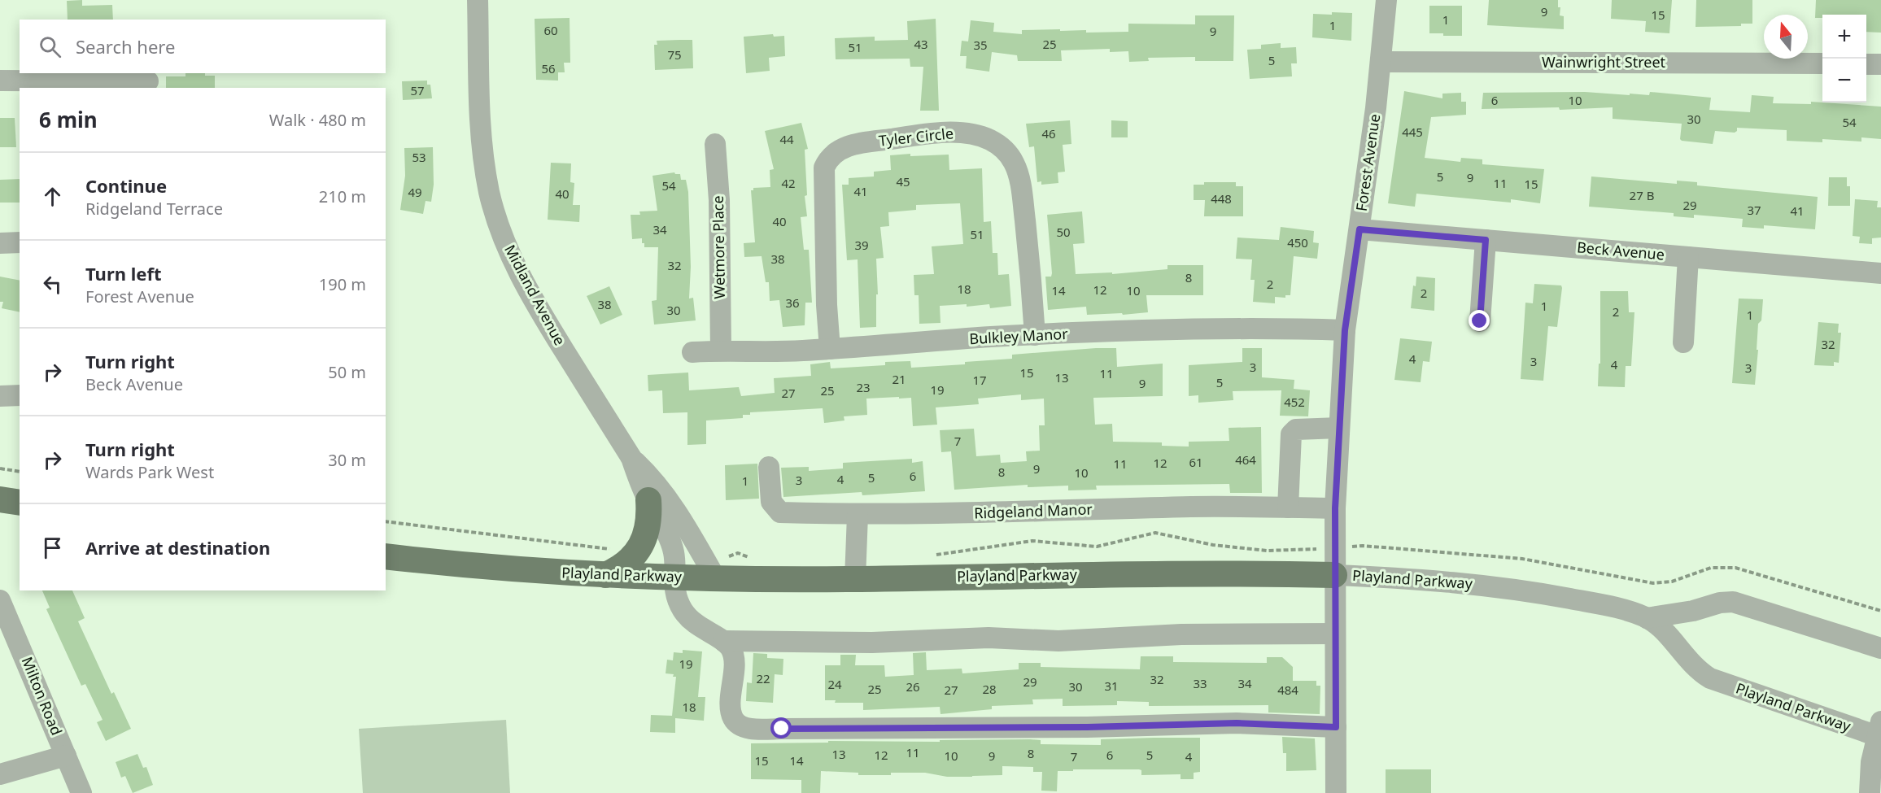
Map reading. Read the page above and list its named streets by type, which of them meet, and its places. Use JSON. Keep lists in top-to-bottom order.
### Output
{
  "streets": {
    "main road": ["Playland Parkway"],
    "street": [
      "Wainwright Street",
      "Tyler Circle",
      "Forest Avenue",
      "Wetmore Place",
      "Beck Avenue",
      "Midland Avenue",
      "Bulkley Manor",
      "Ridgeland Manor",
      "Milton Road"
    ]
  },
  "crossings": [
    ["Wainwright Street", "Forest Avenue"],
    ["Tyler Circle", "Bulkley Manor"],
    ["Forest Avenue", "Beck Avenue"],
    ["Forest Avenue", "Bulkley Manor"],
    ["Forest Avenue", "Ridgeland Manor"],
    ["Forest Avenue", "Playland Parkway"],
    ["Wetmore Place", "Bulkley Manor"],
    ["Midland Avenue", "Playland Parkway"]
  ],
  "house_numbers": [
    "9",
    "15",
    "1",
    "1",
    "60",
    "9",
    "43",
    "25",
    "35",
    "51",
    "75",
    "5",
    "56",
    "57",
    "6",
    "10",
    "30",
    "54",
    "445",
    "46",
    "44",
    "53",
    "5",
    "9",
    "45",
    "42",
    "11",
    "15",
    "54",
    "41",
    "49",
    "40",
    "27 B",
    "448",
    "29",
    "37",
    "41",
    "40",
    "34",
    "50",
    "51",
    "450",
    "39",
    "38",
    "32",
    "8",
    "2",
    "18",
    "12",
    "14",
    "10",
    "2",
    "36",
    "38",
    "1",
    "30",
    "2",
    "1",
    "32",
    "4",
    "3",
    "4",
    "3",
    "3",
    "15",
    "11",
    "13",
    "21",
    "17",
    "5",
    "9",
    "23",
    "19",
    "25",
    "27",
    "452",
    "7",
    "464",
    "61",
    "12",
    "11",
    "9",
    "8",
    "10",
    "6",
    "5",
    "4",
    "3",
    "1",
    "19",
    "22",
    "32",
    "29",
    "33",
    "34",
    "24",
    "31",
    "26",
    "30",
    "25",
    "28",
    "27",
    "484",
    "18",
    "11",
    "8",
    "13",
    "12",
    "6",
    "5",
    "10",
    "9",
    "7",
    "4",
    "15",
    "14"
  ],
  "north": "top",
  "page": {
    "map_buttons": ["+", "−"],
    "search": "Search here",
    "heading": ["6 min", "Walk · 480 m"],
    "list": [
      ["Continue", "Ridgeland Terrace", "210 m"],
      ["Turn left", "Forest Avenue", "190 m"],
      ["Turn right", "Beck Avenue", "50 m"],
      ["Turn right", "Wards Park West", "30 m"],
      "Arrive at destination"
    ]
  }
}
